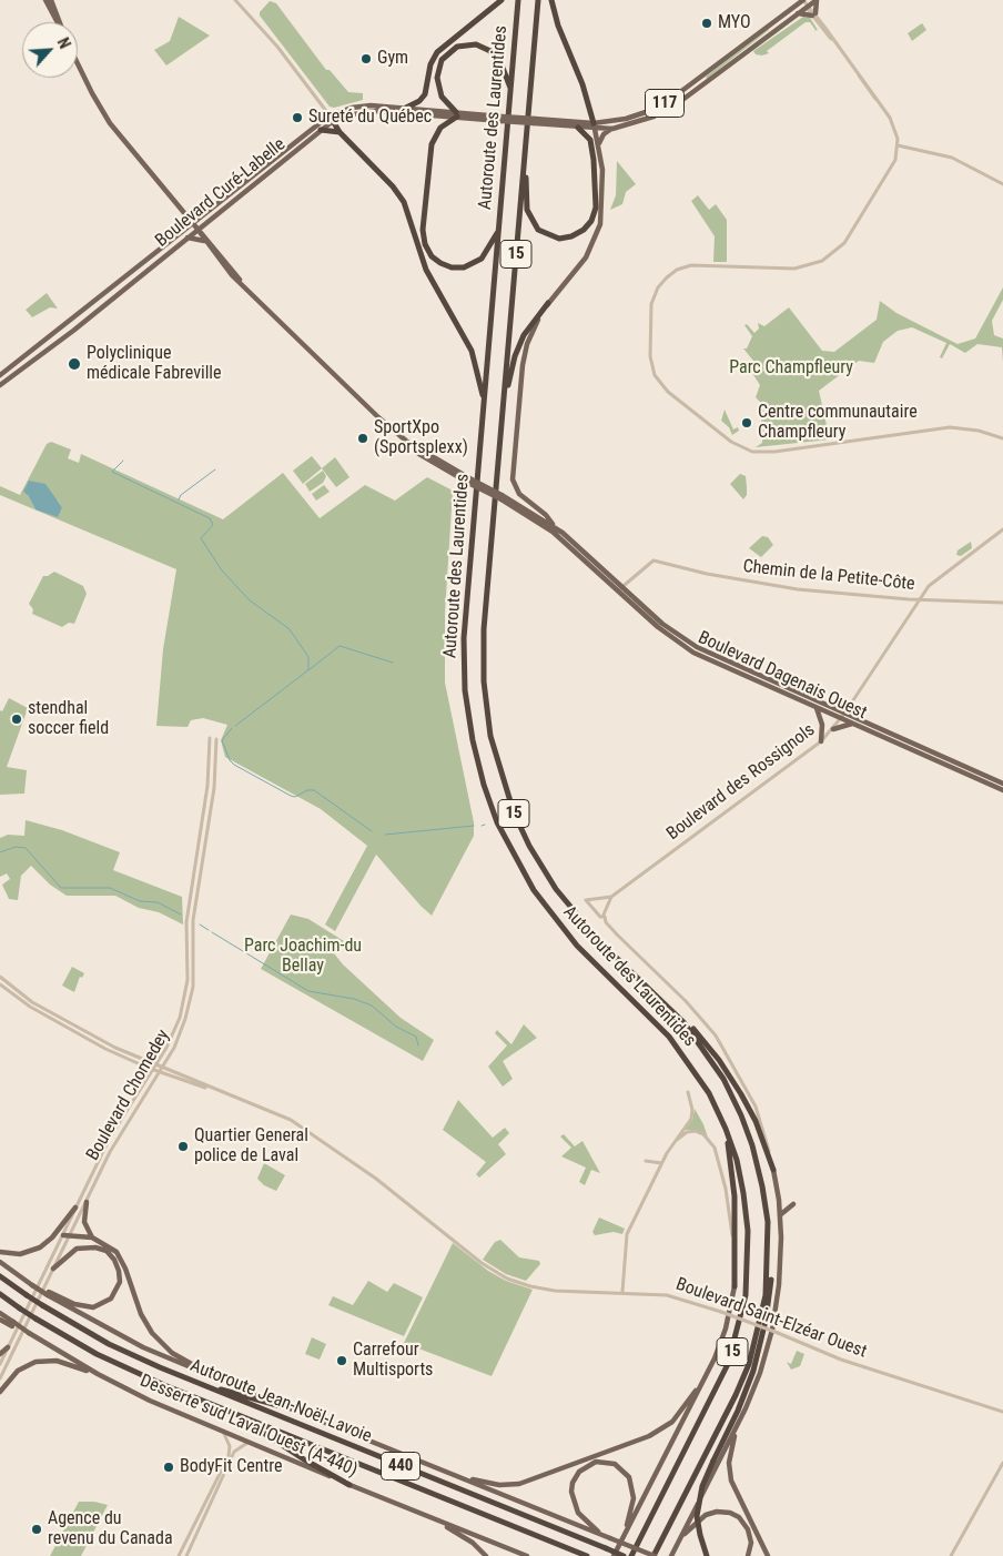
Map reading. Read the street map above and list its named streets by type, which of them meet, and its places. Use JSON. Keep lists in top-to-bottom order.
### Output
{
  "streets": {
    "highway": [
      "Autoroute des Laurentides",
      "15",
      "Autoroute Jean-Noël-Lavoie",
      "440"
    ],
    "main road": [
      "117",
      "Boulevard Curé-Labelle",
      "Boulevard Dagenais Ouest",
      "Desserte sud Laval Ouest (A-440)"
    ],
    "street": [
      "Chemin de la Petite-Côte",
      "Boulevard des Rossignols",
      "Boulevard Chomedey",
      "Boulevard Saint-Elzéar Ouest"
    ]
  },
  "crossings": [
    ["Boulevard Curé-Labelle", "Boulevard Dagenais Ouest"],
    ["Chemin de la Petite-Côte", "Boulevard Dagenais Ouest"],
    ["Chemin de la Petite-Côte", "Boulevard des Rossignols"],
    ["Boulevard Dagenais Ouest", "Boulevard des Rossignols"],
    ["Boulevard Chomedey", "Boulevard Saint-Elzéar Ouest"]
  ],
  "parks": ["Parc Champfleury", "Parc Joachim-du Bellay"],
  "places": [
    "MYO",
    "Gym",
    "Sureté du Québec",
    "Polyclinique médicale Fabreville",
    "Centre communautaire Champfleury",
    "SportXpo (Sportsplexx)",
    "stendhal soccer field",
    "Quartier General police de Laval",
    "Carrefour Multisports",
    "BodyFit Centre",
    "Agence du revenu du Canada"
  ],
  "north": "top right"
}
